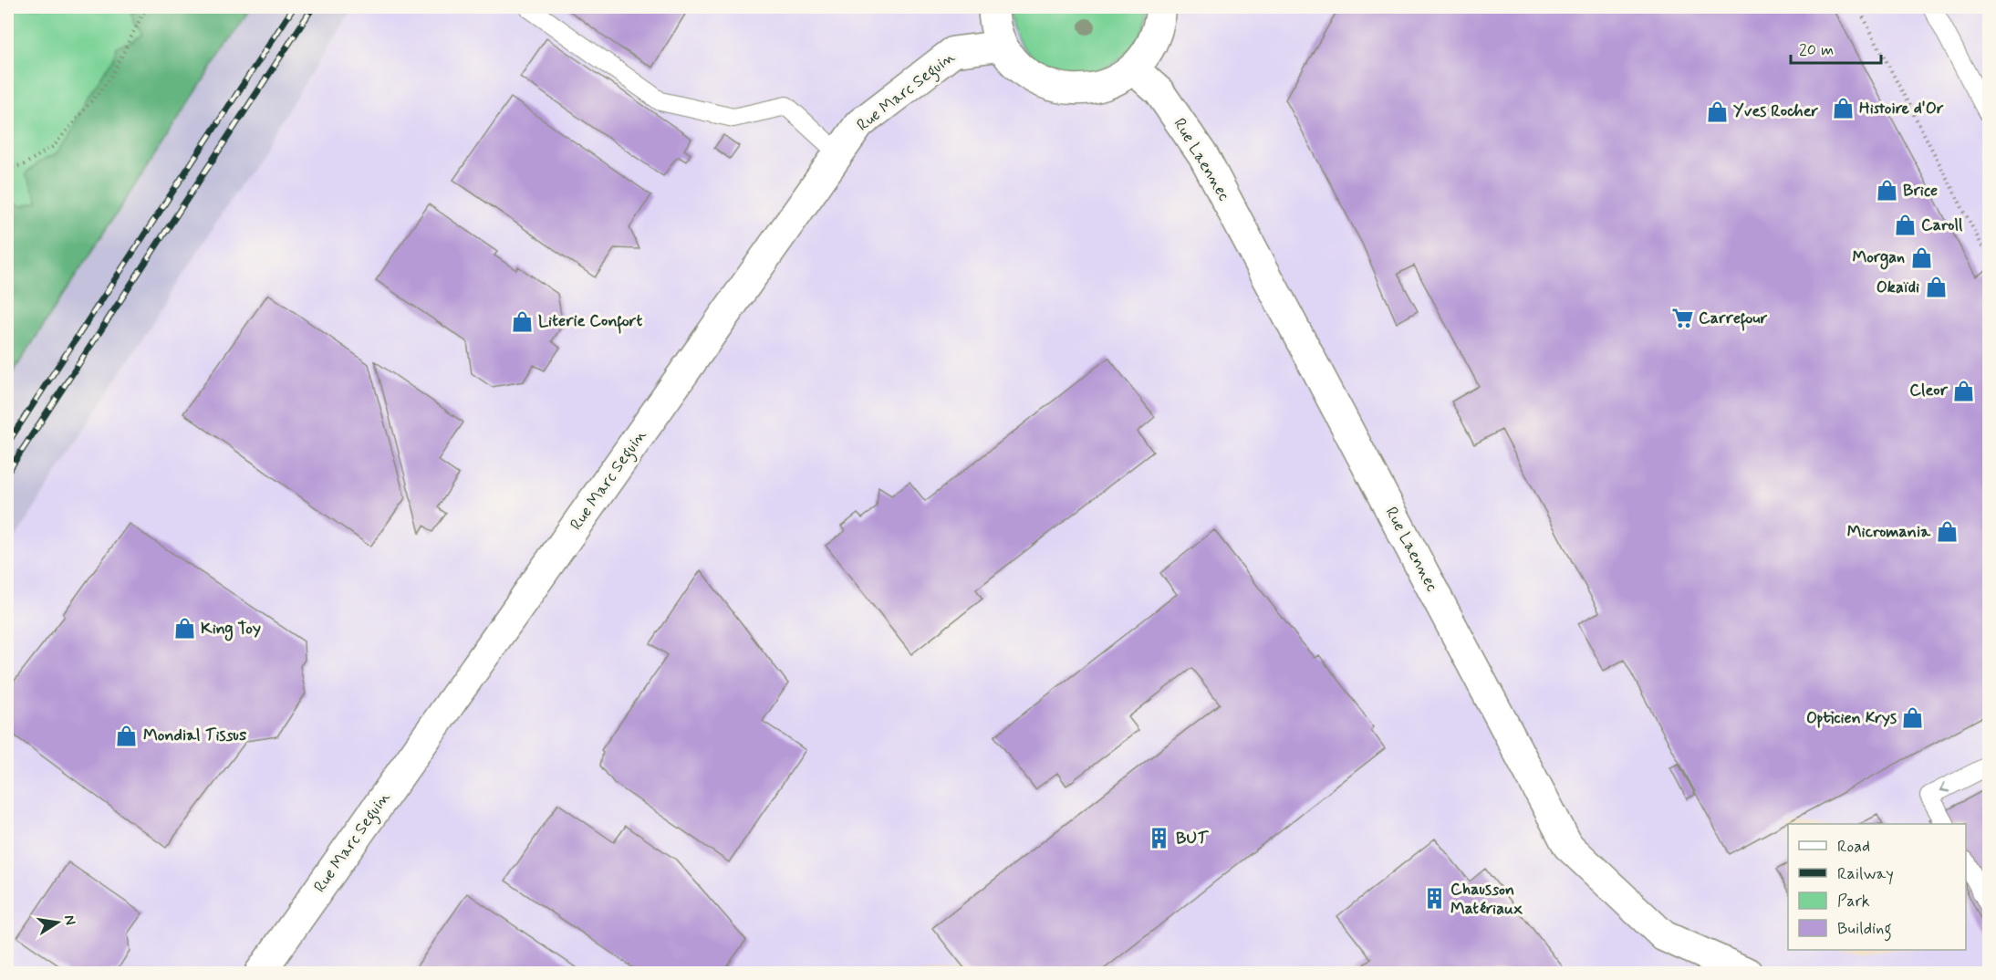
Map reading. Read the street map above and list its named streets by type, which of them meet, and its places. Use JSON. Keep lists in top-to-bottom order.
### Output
{
  "streets": {
    "street": ["Rue Marc Seguin", "Rue Laennec"]
  },
  "places": {
    "shop": [
      "Histoire d'Or",
      "Yves Rocher",
      "Brice",
      "Caroll",
      "Morgan",
      "Okaïdi",
      "Literie Confort",
      "Cleor",
      "Micromania",
      "King Toy",
      "Opticien Krys",
      "Mondial Tissus"
    ],
    "supermarket": ["Carrefour"],
    "building": ["BUT", "Chausson Matériaux"]
  },
  "legend": [
    "Road",
    "Railway",
    "Park",
    "Building"
  ],
  "scale_bar": "20 m",
  "north": "right"
}
